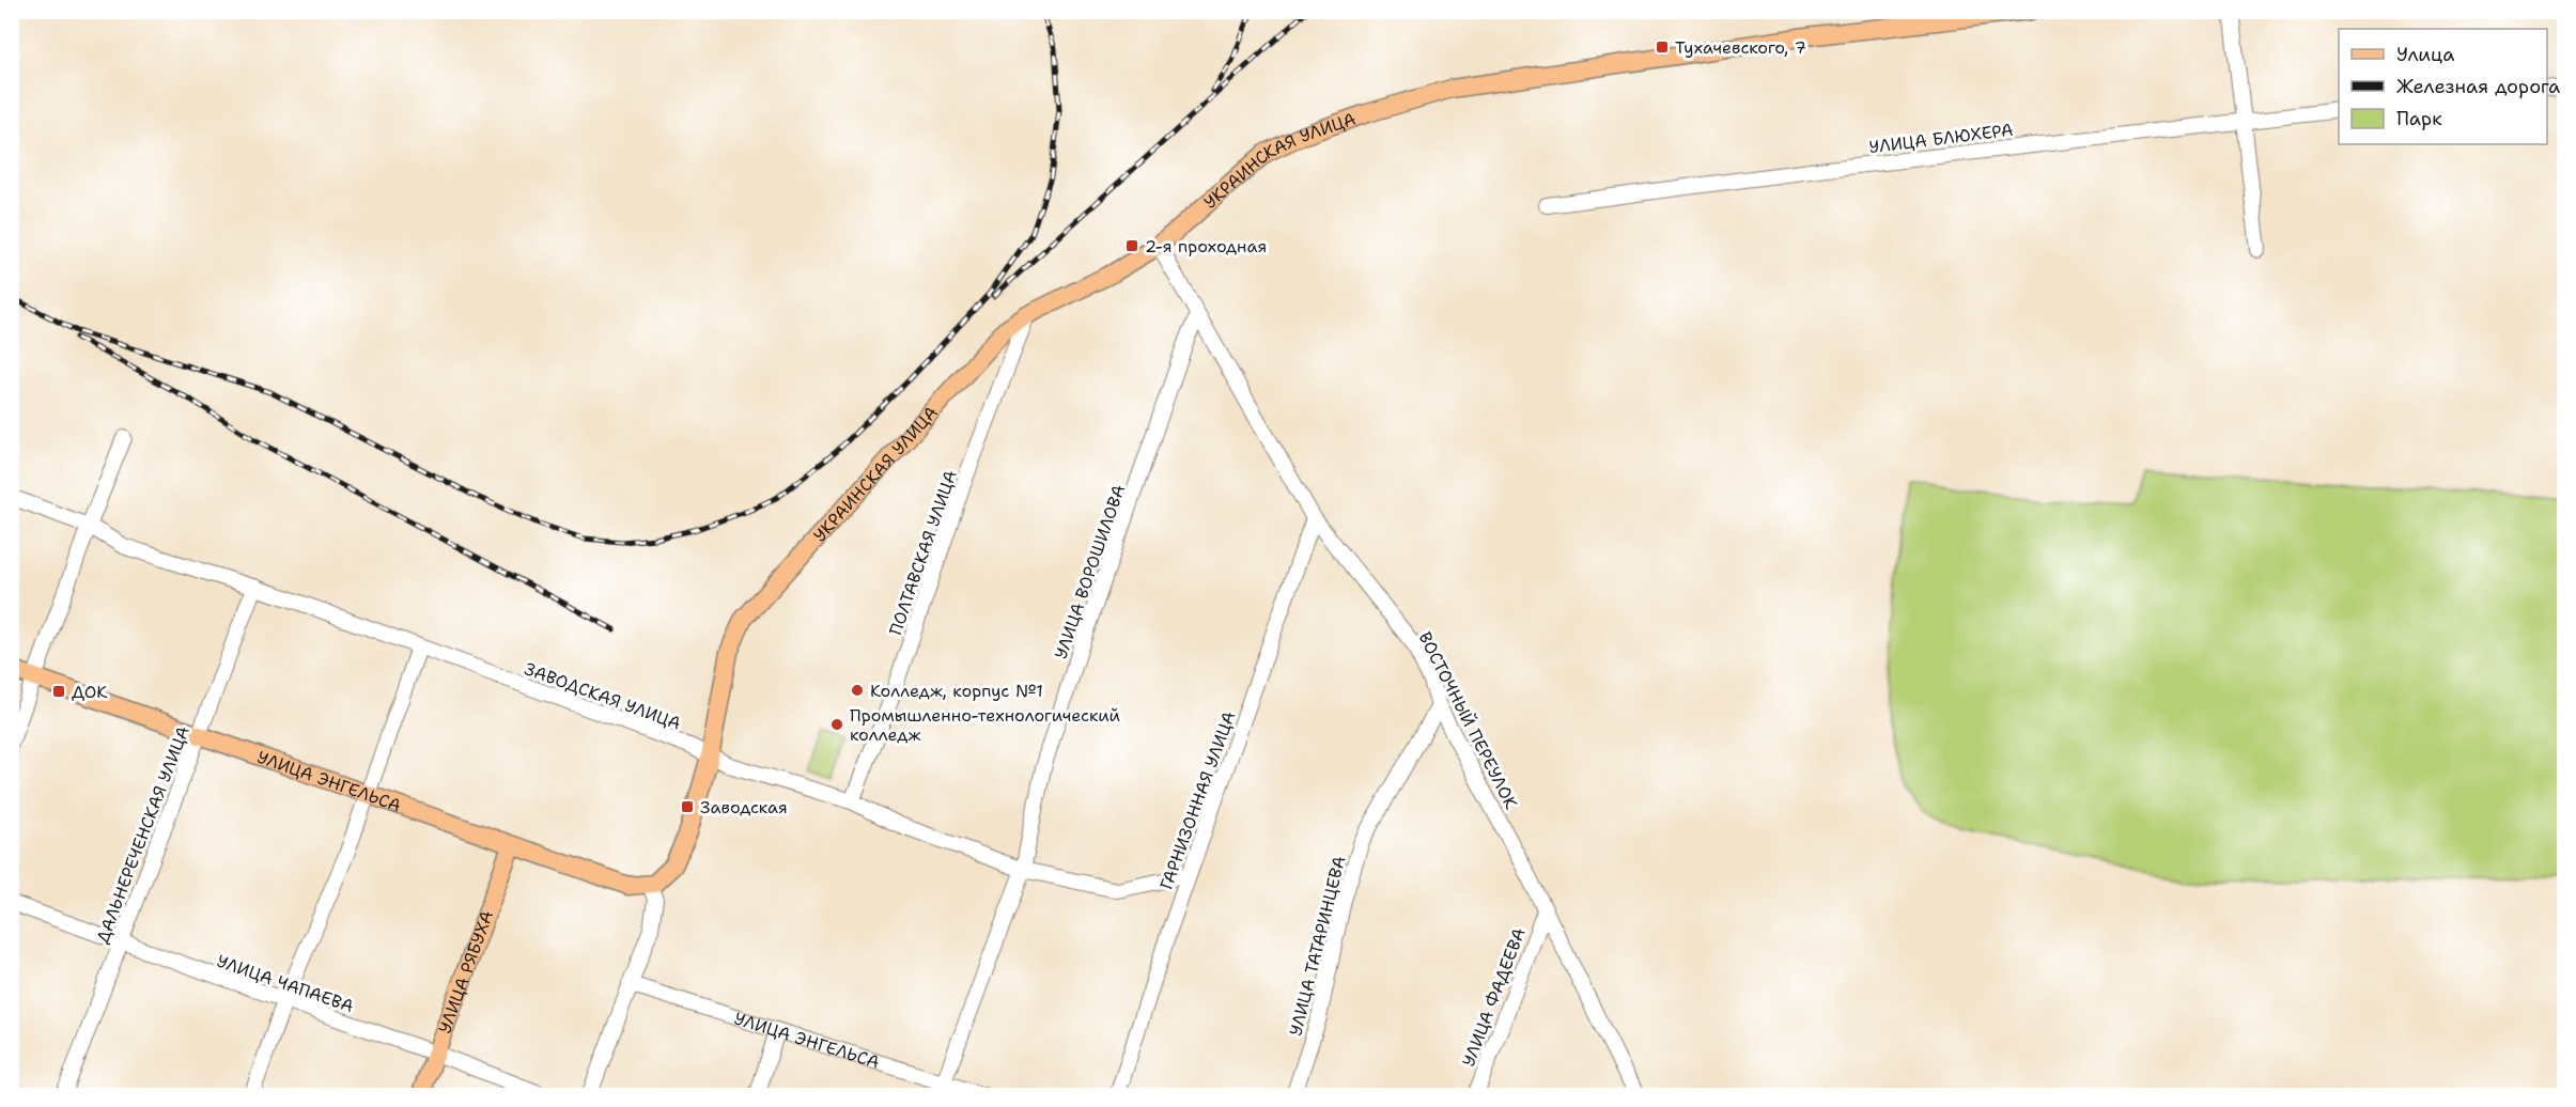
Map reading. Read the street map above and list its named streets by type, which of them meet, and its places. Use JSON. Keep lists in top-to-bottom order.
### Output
{
  "streets": {
    "main road": ["УКРАИНСКАЯ УЛИЦА", "УЛИЦА ЭНГЕЛЬСА", "УЛИЦА РЯБУХА"],
    "street": [
      "УЛИЦА БЛЮХЕРА",
      "ПОЛТАВСКАЯ УЛИЦА",
      "УЛИЦА ВОРОШИЛОВА",
      "ЗАВОДСКАЯ УЛИЦА",
      "ВОСТОЧНЫЙ ПЕРЕУЛОК",
      "ГАРНИЗОННАЯ УЛИЦА",
      "ДАЛЬНЕРЕЧЕНСКАЯ УЛИЦА",
      "УЛИЦА ТАТАРИНЦЕВА",
      "УЛИЦА ЧАПАЕВА",
      "УЛИЦА ФАДЕЕВА"
    ]
  },
  "crossings": [
    ["УКРАИНСКАЯ УЛИЦА", "ПОЛТАВСКАЯ УЛИЦА"],
    ["УКРАИНСКАЯ УЛИЦА", "ЗАВОДСКАЯ УЛИЦА"],
    ["УКРАИНСКАЯ УЛИЦА", "ВОСТОЧНЫЙ ПЕРЕУЛОК"],
    ["УКРАИНСКАЯ УЛИЦА", "УЛИЦА ЭНГЕЛЬСА"],
    ["ПОЛТАВСКАЯ УЛИЦА", "ЗАВОДСКАЯ УЛИЦА"],
    ["УЛИЦА ВОРОШИЛОВА", "ЗАВОДСКАЯ УЛИЦА"],
    ["УЛИЦА ВОРОШИЛОВА", "ВОСТОЧНЫЙ ПЕРЕУЛОК"],
    ["УЛИЦА ВОРОШИЛОВА", "УЛИЦА ЭНГЕЛЬСА"],
    ["ЗАВОДСКАЯ УЛИЦА", "ГАРНИЗОННАЯ УЛИЦА"],
    ["ЗАВОДСКАЯ УЛИЦА", "ДАЛЬНЕРЕЧЕНСКАЯ УЛИЦА"],
    ["ВОСТОЧНЫЙ ПЕРЕУЛОК", "ГАРНИЗОННАЯ УЛИЦА"],
    ["ВОСТОЧНЫЙ ПЕРЕУЛОК", "УЛИЦА ТАТАРИНЦЕВА"],
    ["ВОСТОЧНЫЙ ПЕРЕУЛОК", "УЛИЦА ФАДЕЕВА"],
    ["УЛИЦА ЭНГЕЛЬСА", "ДАЛЬНЕРЕЧЕНСКАЯ УЛИЦА"],
    ["УЛИЦА ЭНГЕЛЬСА", "УЛИЦА РЯБУХА"],
    ["ДАЛЬНЕРЕЧЕНСКАЯ УЛИЦА", "УЛИЦА ЧАПАЕВА"],
    ["УЛИЦА РЯБУХА", "УЛИЦА ЧАПАЕВА"]
  ],
  "places": {
    "transit": [
      "Тухачевского, 7",
      "2-я проходная",
      "ДОК",
      "Заводская"
    ],
    "other": ["Колледж, корпус №1", "Промышленно-технологический колледж"]
  },
  "legend": ["Улица", "Железная дорога", "Парк"]
}
